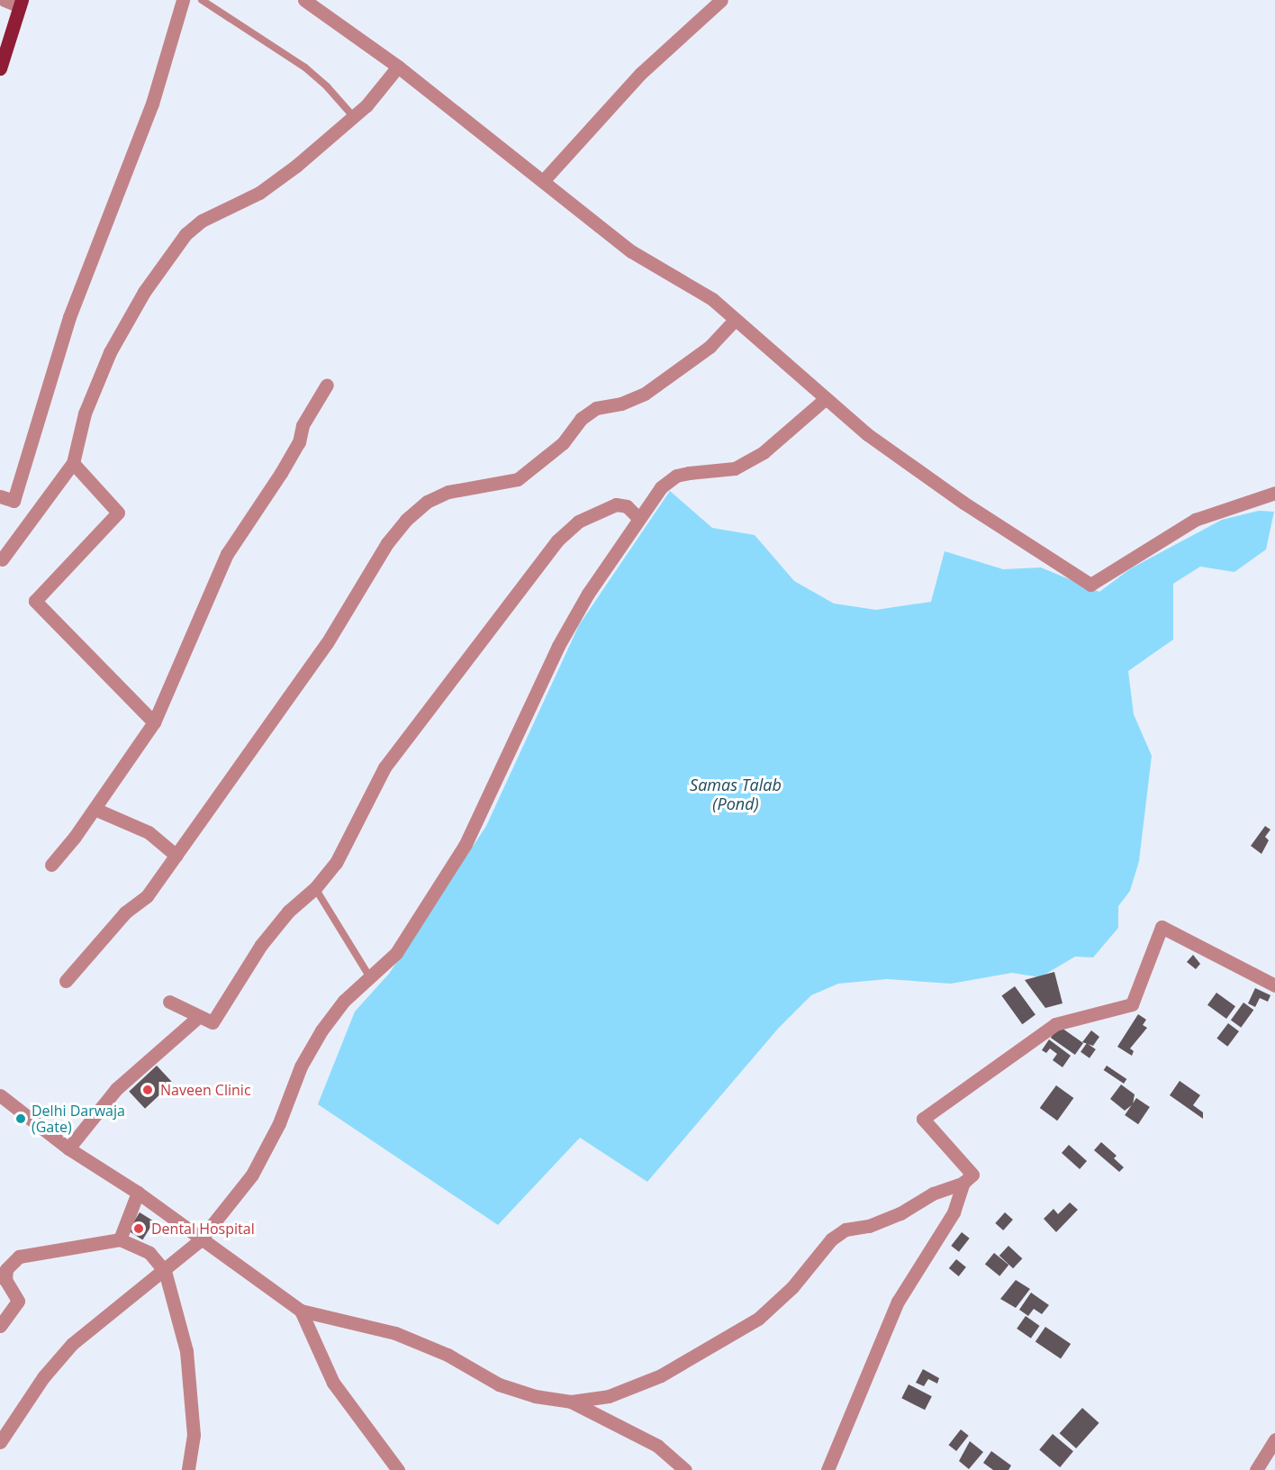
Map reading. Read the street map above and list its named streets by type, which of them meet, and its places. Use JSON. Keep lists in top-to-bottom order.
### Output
{
  "water": ["Samas Talab (Pond)"],
  "places": ["Naveen Clinic", "Delhi Darwaja (Gate)", "Dental Hospital"]
}
